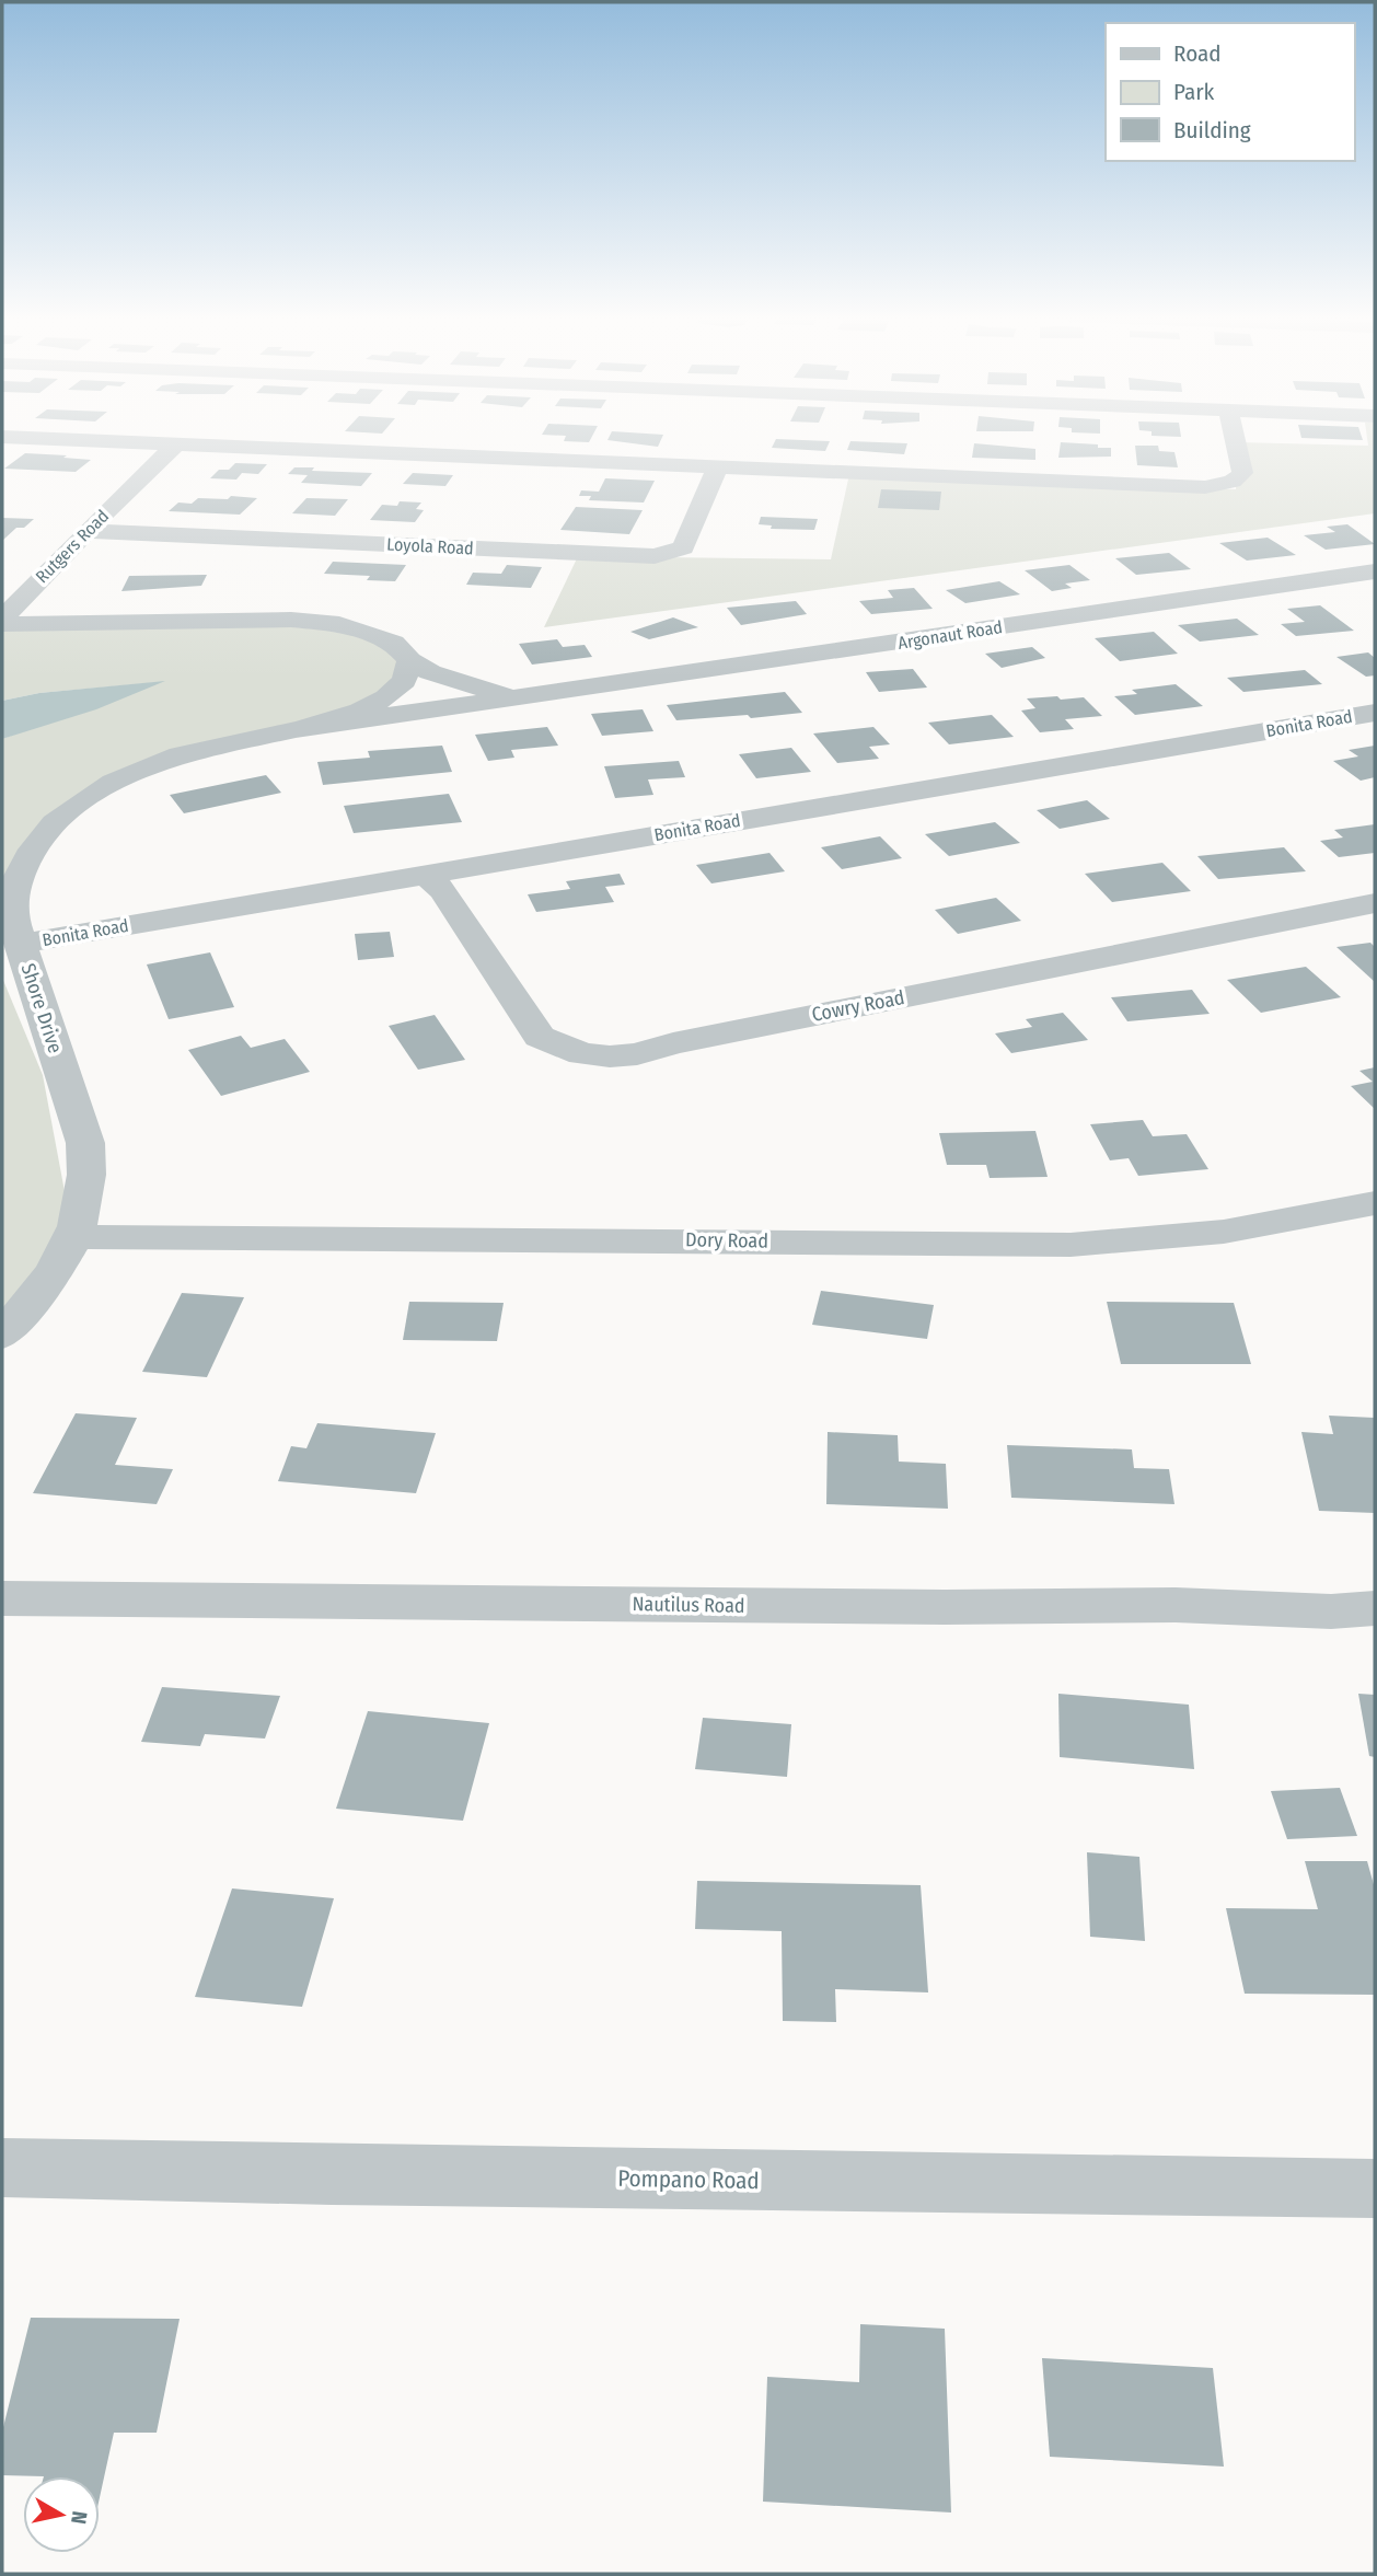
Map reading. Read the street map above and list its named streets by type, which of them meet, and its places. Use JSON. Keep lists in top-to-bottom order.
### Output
{
  "streets": {
    "street": [
      "Rutgers Road",
      "Loyola Road",
      "Argonaut Road",
      "Bonita Road",
      "Cowry Road",
      "Shore Drive",
      "Dory Road",
      "Nautilus Road",
      "Pompano Road"
    ]
  },
  "crossings": [
    ["Rutgers Road", "Loyola Road"],
    ["Argonaut Road", "Shore Drive"],
    ["Bonita Road", "Cowry Road"],
    ["Bonita Road", "Shore Drive"],
    ["Shore Drive", "Dory Road"]
  ],
  "legend": ["Road", "Park", "Building"],
  "north": "right"
}
